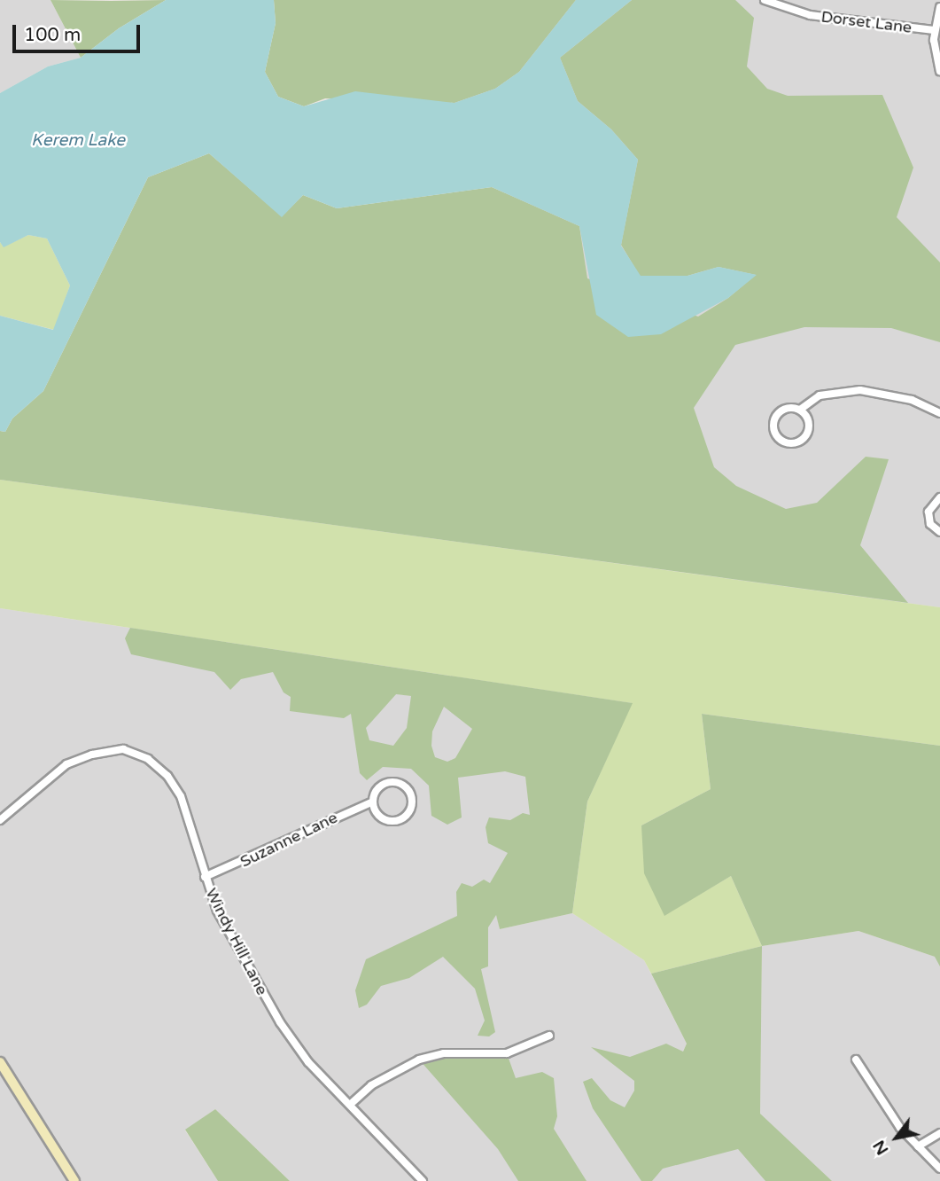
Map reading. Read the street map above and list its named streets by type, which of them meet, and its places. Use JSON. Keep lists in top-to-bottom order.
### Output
{
  "streets": {
    "street": ["Dorset Lane", "Suzanne Lane", "Windy Hill Lane"]
  },
  "crossings": [
    ["Suzanne Lane", "Windy Hill Lane"]
  ],
  "water": ["Kerem Lake"],
  "scale_bar": "100 m",
  "north": "bottom left"
}
